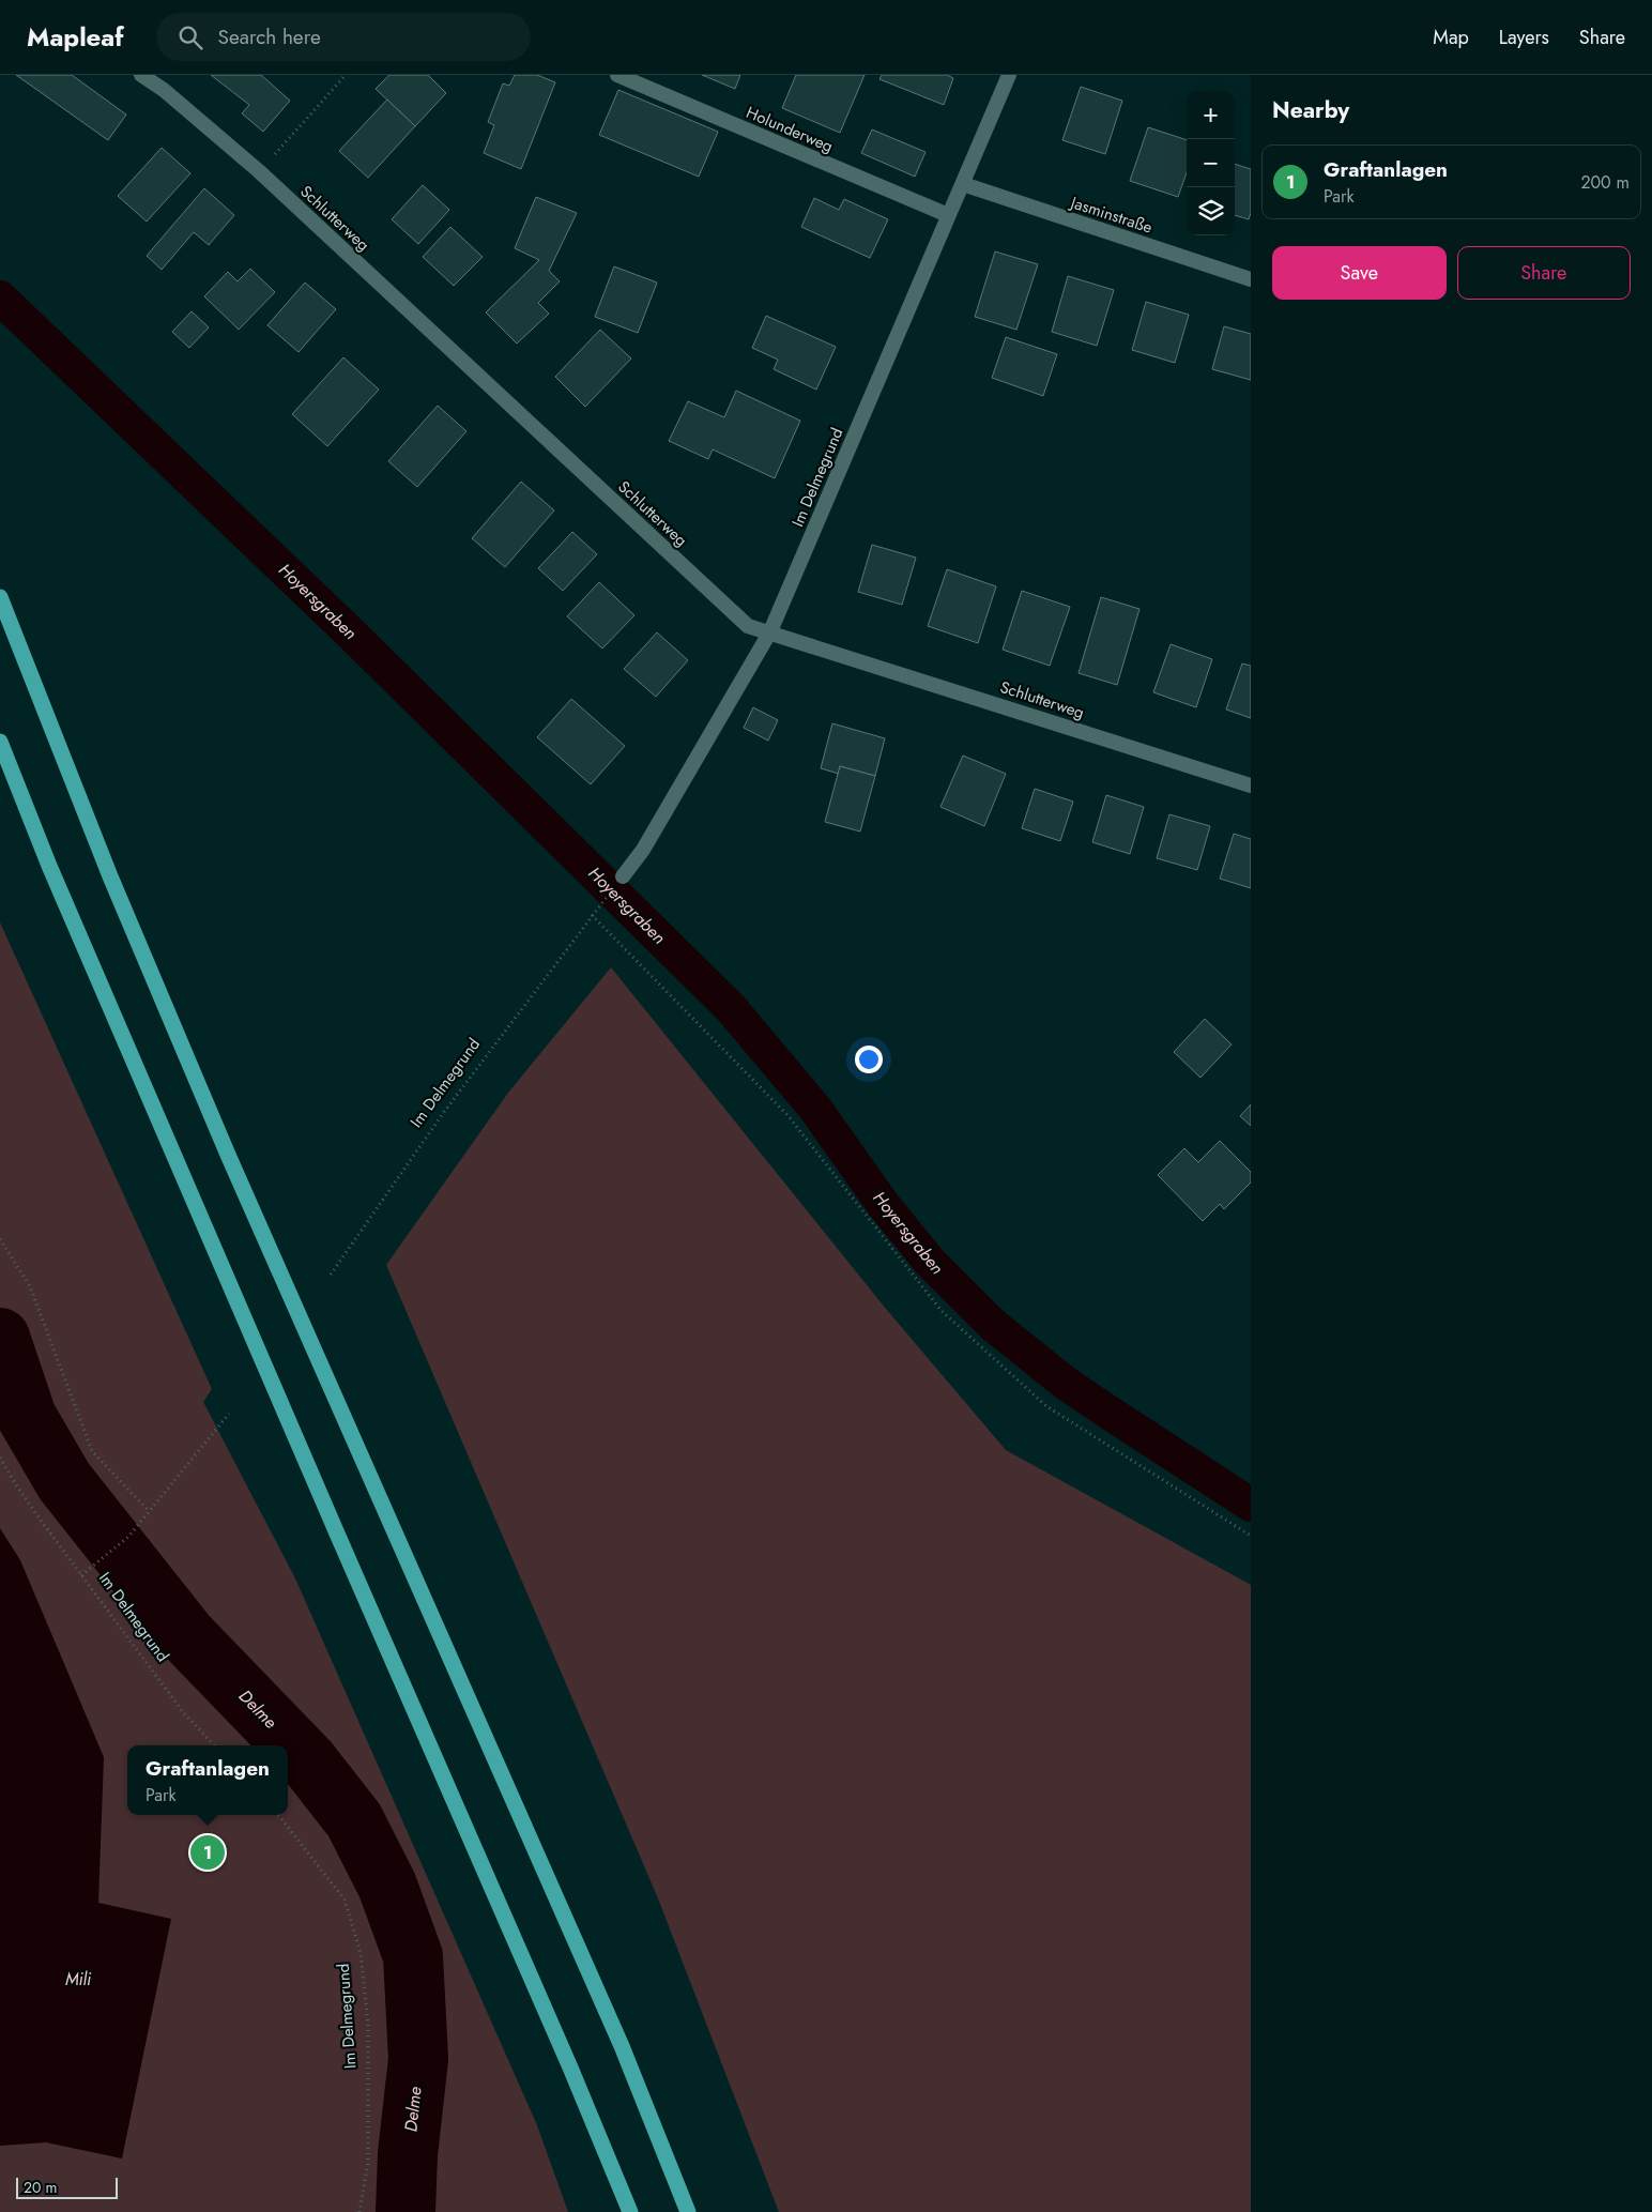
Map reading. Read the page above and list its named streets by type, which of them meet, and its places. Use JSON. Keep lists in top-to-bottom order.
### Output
{
  "streets": {
    "street": [
      "Holunderweg",
      "Jasminstraße",
      "Schlutterweg",
      "Im Delmegrund"
    ]
  },
  "crossings": [
    ["Holunderweg", "Im Delmegrund"],
    ["Jasminstraße", "Im Delmegrund"],
    ["Schlutterweg", "Im Delmegrund"]
  ],
  "water": ["Hoyersgraben", "Delme", "Mili"],
  "scale_bar": "20 m",
  "page": {
    "header": "Mapleaf",
    "search": "Search here",
    "nav": ["Map", "Layers", "Share"],
    "heading": "Nearby",
    "map_buttons": ["+", "−"],
    "list": [
      {
        "mark": "1",
        "name": "Graftanlagen",
        "note": "Park",
        "value": "200 m"
      }
    ],
    "buttons": ["Save", "Share"],
    "popup": ["Graftanlagen", "Park"],
    "pins": "1",
    "scale": "20 m"
  }
}
